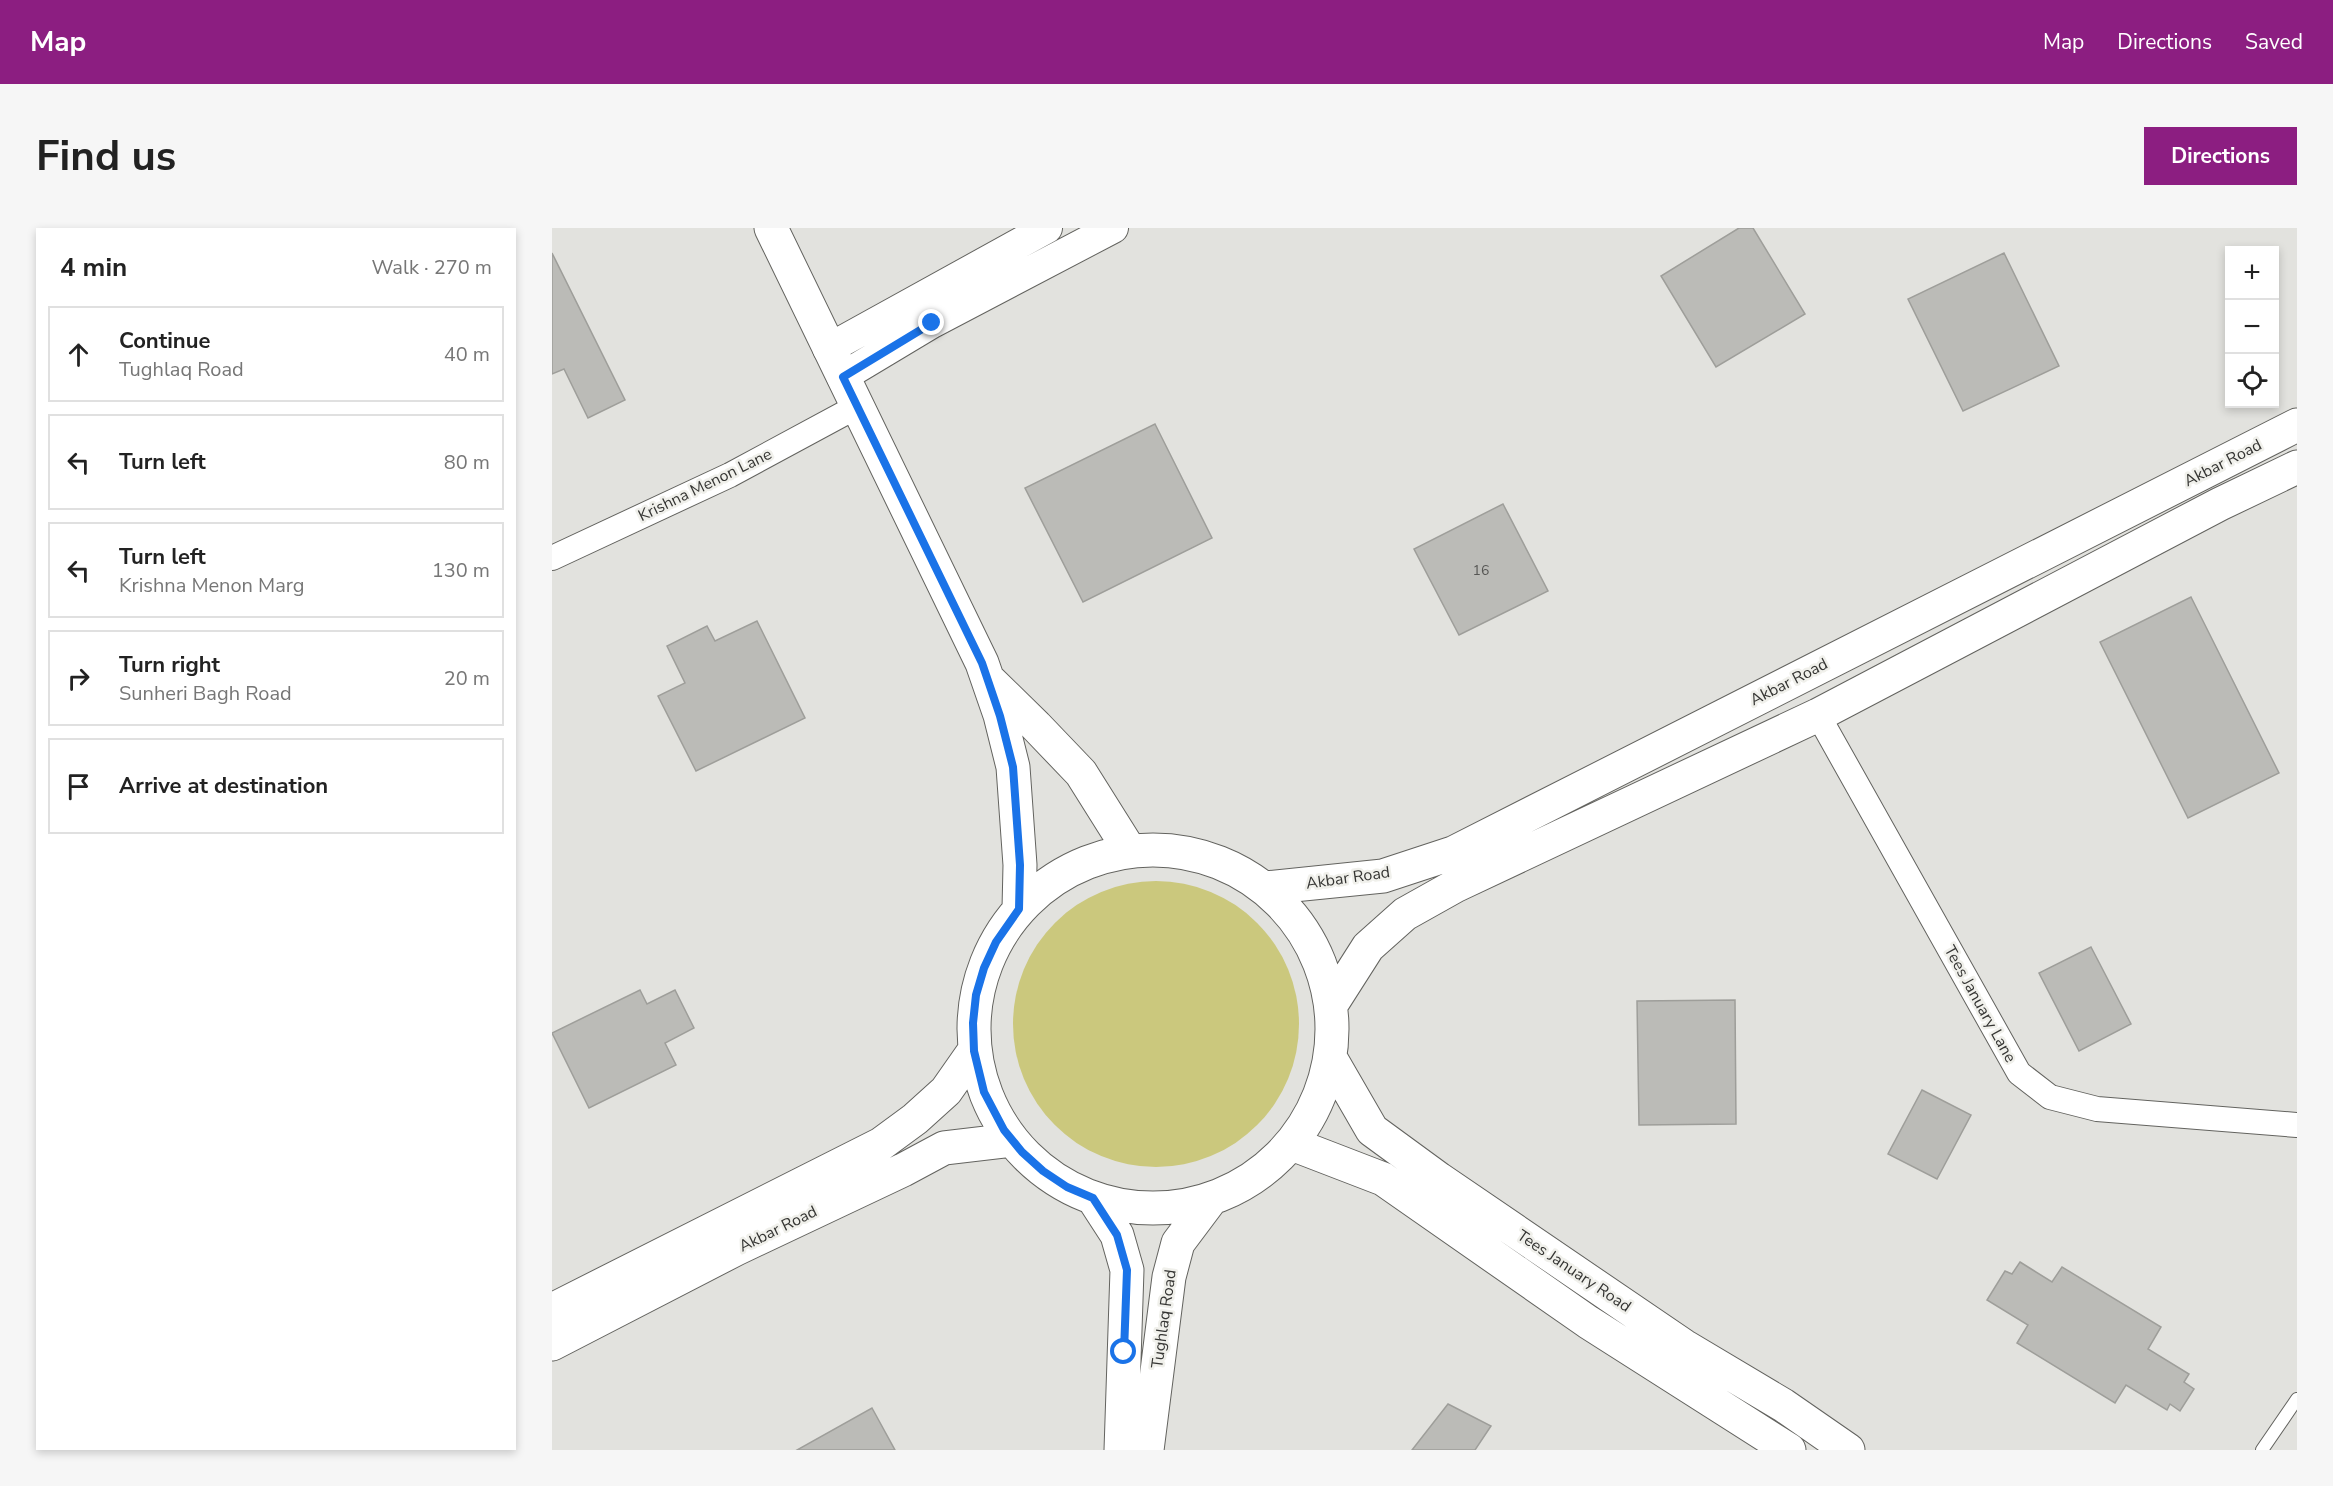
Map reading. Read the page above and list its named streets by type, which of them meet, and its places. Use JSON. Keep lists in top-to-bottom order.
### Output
{
  "streets": {
    "main road": ["Akbar Road", "Tees January Road", "Tughlaq Road"],
    "street": ["Krishna Menon Lane", "Tees January Lane"]
  },
  "house_numbers": ["16"],
  "page": {
    "header": "Map",
    "nav": ["Map", "Directions", "Saved"],
    "buttons": "Directions",
    "title": "Find us",
    "heading": ["4 min", "Walk · 270 m"],
    "map_buttons": ["+", "−"],
    "list": [
      ["Continue", "Tughlaq Road", "40 m"],
      ["Turn left", "80 m"],
      ["Turn left", "Krishna Menon Marg", "130 m"],
      ["Turn right", "Sunheri Bagh Road", "20 m"],
      "Arrive at destination"
    ]
  }
}
